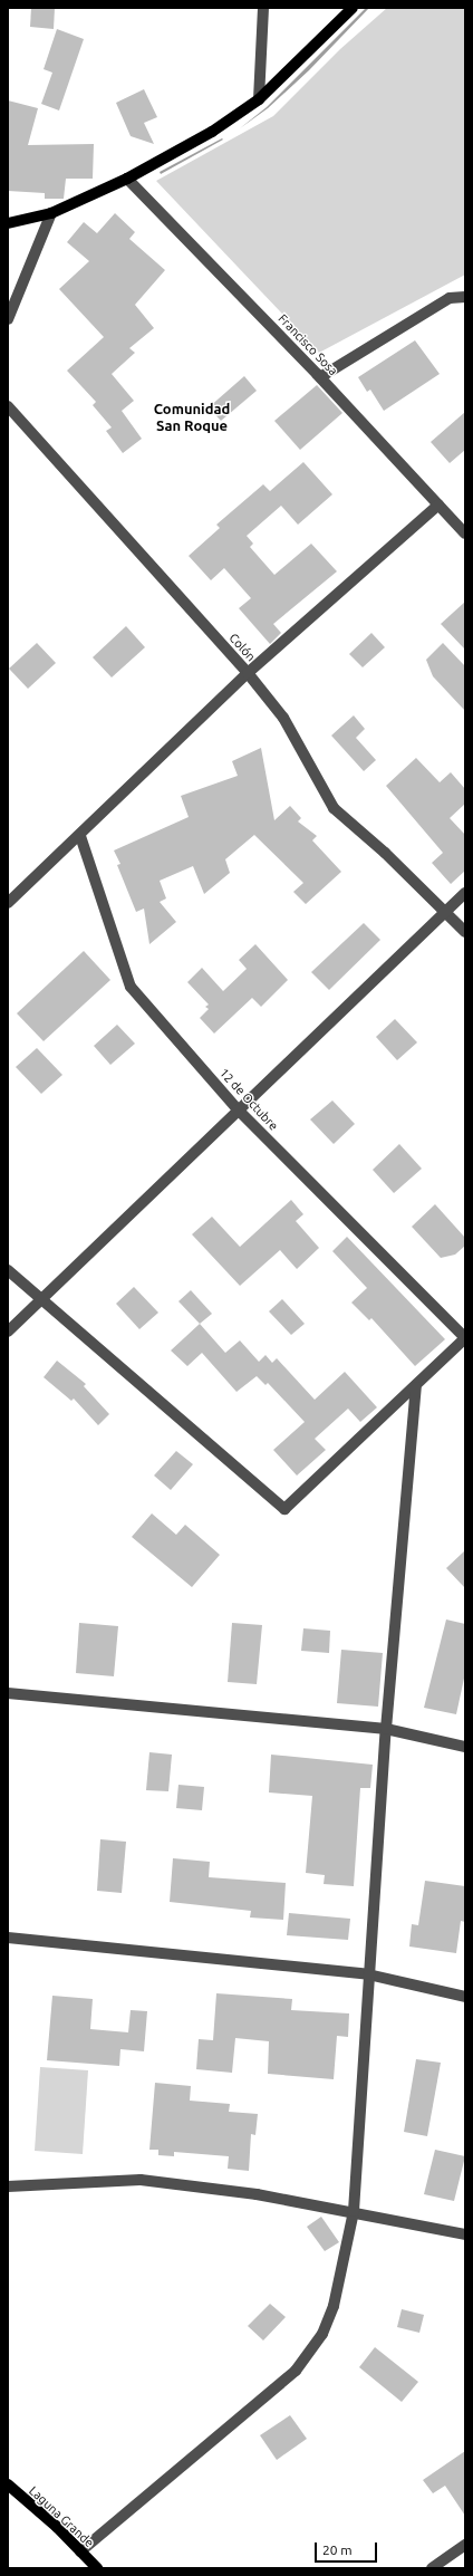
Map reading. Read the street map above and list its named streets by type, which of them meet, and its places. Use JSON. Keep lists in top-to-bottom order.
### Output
{
  "streets": {
    "main road": ["Laguna Grande"],
    "street": ["Francisco Sosa", "Colón", "12 de Octubre"]
  },
  "districts": ["Comunidad San Roque"],
  "scale_bar": "20 m"
}
